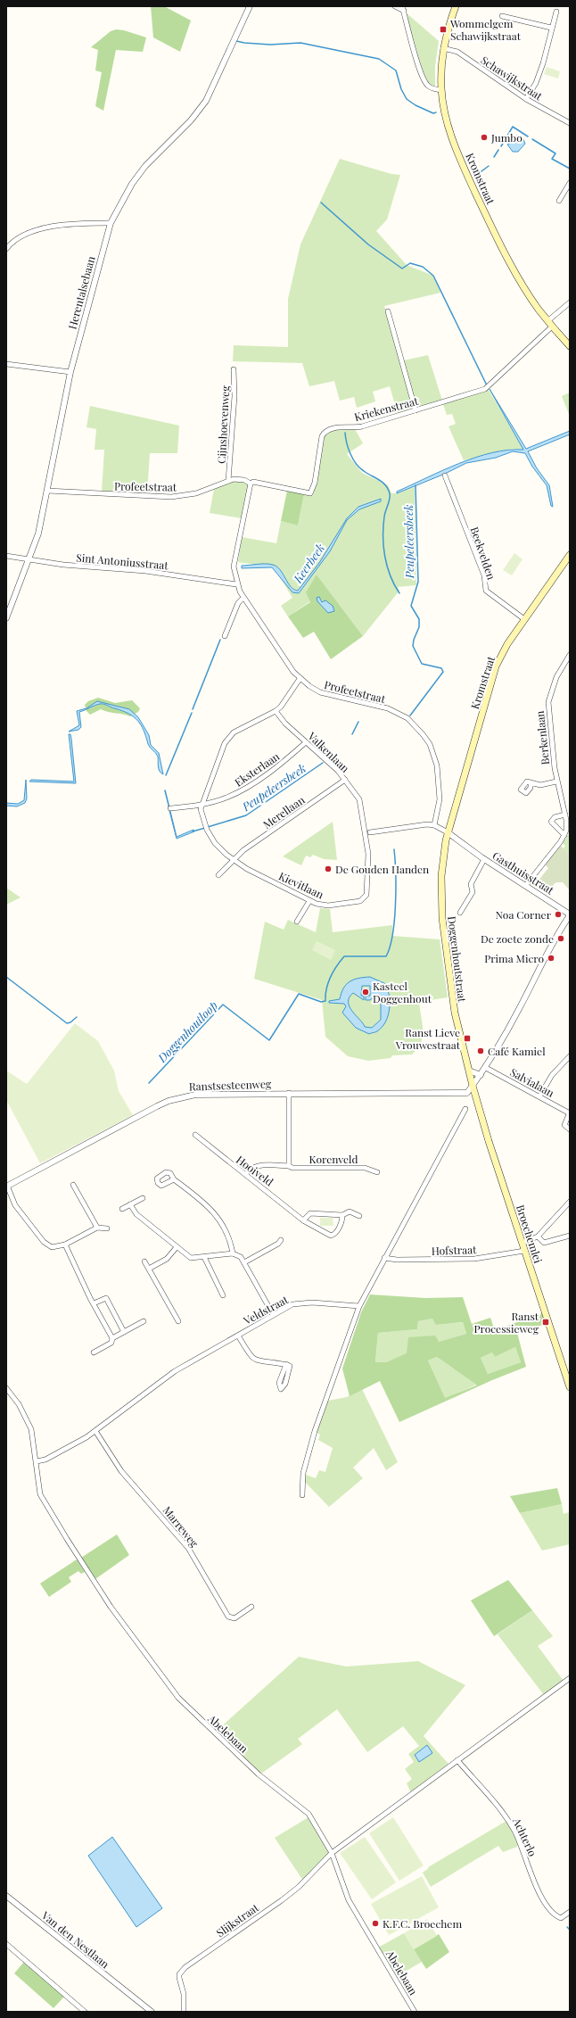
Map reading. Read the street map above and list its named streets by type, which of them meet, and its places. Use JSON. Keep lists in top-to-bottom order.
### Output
{
  "streets": {
    "main road": ["Kromstraat", "Doggenhoutstraat", "Broechemlei"],
    "street": [
      "Schawijkstraat",
      "Herentalsebaan",
      "Kriekenstraat",
      "Cijnshoevenweg",
      "Profeetstraat",
      "Beekvelden",
      "Sint Antoniusstraat",
      "Berkenlaan",
      "Valkenlaan",
      "Eksterlaan",
      "Merellaan",
      "Gasthuisstraat",
      "Kievitlaan",
      "Salvialaan",
      "Ranstsesteenweg",
      "Korenveld",
      "Hooiveld",
      "Hofstraat",
      "Veldstraat",
      "Marreweg",
      "Abelebaan",
      "Achterlo",
      "Slijkstraat",
      "Van den Nestlaan"
    ]
  },
  "crossings": [
    ["Schawijkstraat", "Kromstraat"],
    ["Kromstraat", "Kriekenstraat"],
    ["Kromstraat", "Beekvelden"],
    ["Kromstraat", "Gasthuisstraat"],
    ["Kromstraat", "Doggenhoutstraat"],
    ["Herentalsebaan", "Profeetstraat"],
    ["Herentalsebaan", "Sint Antoniusstraat"],
    ["Kriekenstraat", "Profeetstraat"],
    ["Cijnshoevenweg", "Profeetstraat"],
    ["Profeetstraat", "Sint Antoniusstraat"],
    ["Valkenlaan", "Eksterlaan"],
    ["Valkenlaan", "Merellaan"],
    ["Valkenlaan", "Kievitlaan"],
    ["Eksterlaan", "Kievitlaan"],
    ["Merellaan", "Kievitlaan"],
    ["Gasthuisstraat", "Doggenhoutstraat"],
    ["Gasthuisstraat", "Ranstsesteenweg"],
    ["Doggenhoutstraat", "Ranstsesteenweg"],
    ["Doggenhoutstraat", "Broechemlei"],
    ["Salvialaan", "Ranstsesteenweg"],
    ["Ranstsesteenweg", "Broechemlei"],
    ["Korenveld", "Hooiveld"],
    ["Broechemlei", "Hofstraat"],
    ["Veldstraat", "Marreweg"],
    ["Veldstraat", "Abelebaan"],
    ["Abelebaan", "Slijkstraat"]
  ],
  "water": ["Peupeleersbeek", "Keerbeek", "Doggenhoutloop"],
  "places": {
    "transit": ["Wommelgem Schawijkstraat", "Ranst Lieve Vrouwestraat", "Ranst Processieweg"],
    "other": [
      "Jumbo",
      "De Gouden Handen",
      "Noa Corner",
      "De zoete zonde",
      "Prima Micro",
      "Kasteel Doggenhout",
      "Café Kamiel",
      "K.F.C. Broechem"
    ]
  }
}
